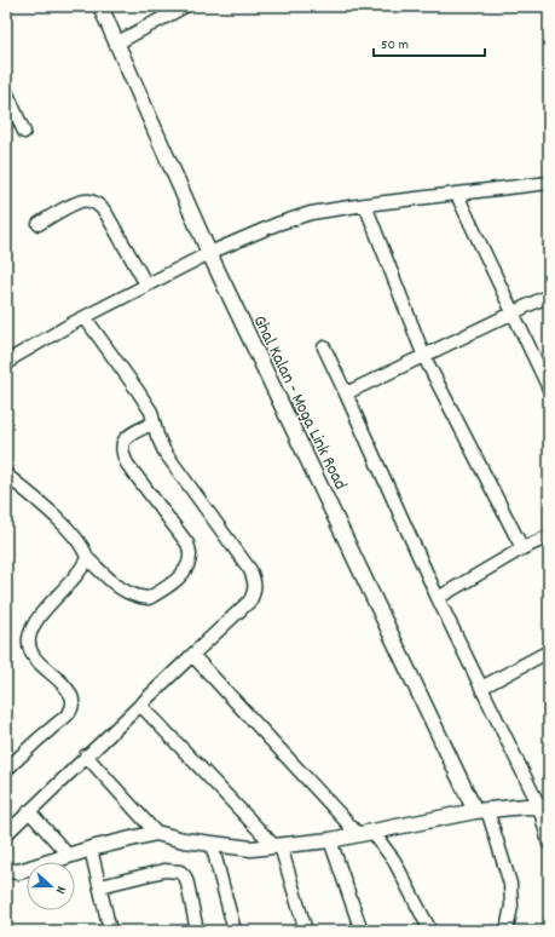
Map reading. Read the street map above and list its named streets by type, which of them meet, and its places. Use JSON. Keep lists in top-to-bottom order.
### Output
{
  "streets": {
    "street": ["Ghal Kalan - Moga Link Road"]
  },
  "scale_bar": "50 m",
  "north": "right"
}
